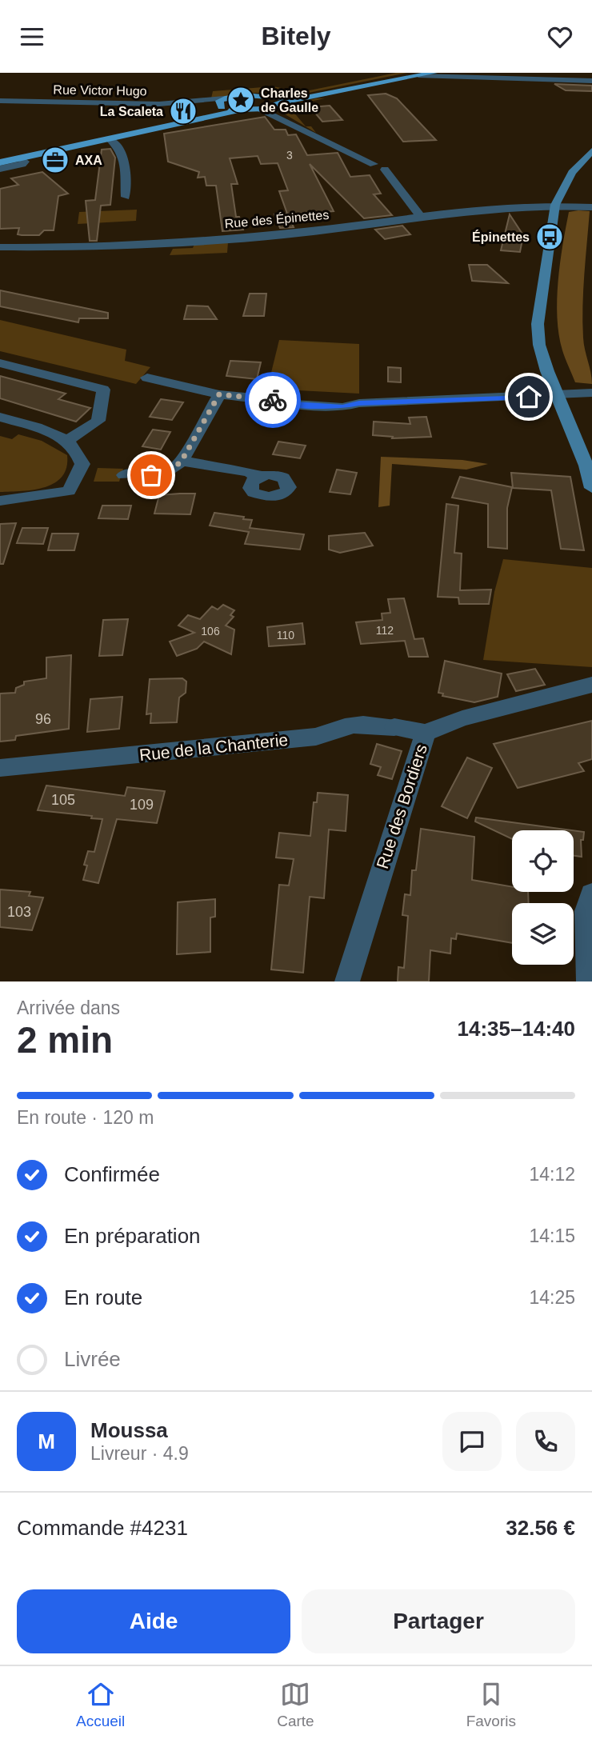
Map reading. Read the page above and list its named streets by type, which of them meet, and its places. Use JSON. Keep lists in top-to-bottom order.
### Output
{
  "streets": {
    "street": [
      "Rue Victor Hugo",
      "Rue des Épinettes",
      "Rue de la Chanterie",
      "Rue des Bordiers"
    ]
  },
  "crossings": [
    ["Rue de la Chanterie", "Rue des Bordiers"]
  ],
  "places": {
    "place": ["Charles de Gaulle"],
    "restaurant": ["La Scaleta"],
    "office": ["AXA"],
    "bus stop": ["Épinettes"]
  },
  "house_numbers": [
    "3",
    "112",
    "106",
    "110",
    "96",
    "105",
    "109",
    "103"
  ],
  "page": {
    "header": "Bitely",
    "heading": ["2 min", "Arrivée dans", "14:35–14:40"],
    "panel": [
      "Moussa",
      "Livreur · 4.9",
      "Commande #4231",
      "32.56 €"
    ],
    "bar": "En route · 120 m",
    "list": [
      ["Confirmée", "14:12"],
      ["En préparation", "14:15"],
      ["En route", "14:25"],
      "Livrée"
    ],
    "round": "M",
    "buttons": ["Aide", "Partager"],
    "tabs": ["Accueil", "Carte", "Favoris"]
  }
}
